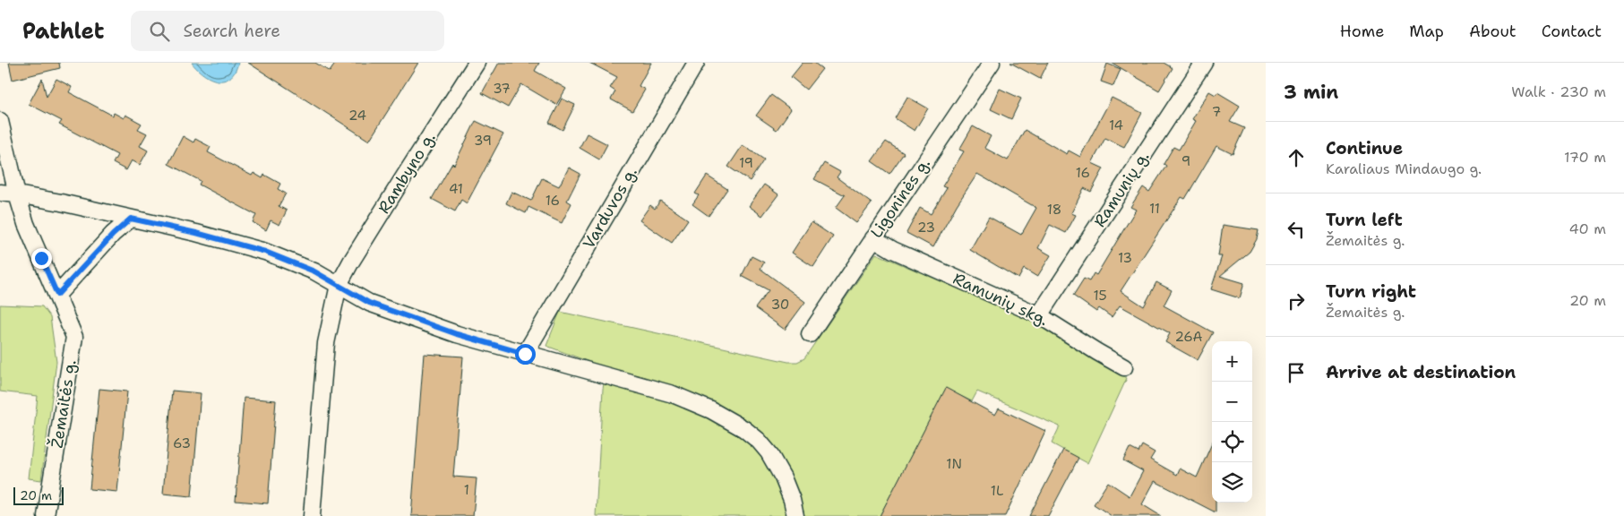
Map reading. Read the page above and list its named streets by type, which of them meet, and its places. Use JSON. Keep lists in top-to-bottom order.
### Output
{
  "streets": {
    "street": [
      "Rambyno g.",
      "Ramunių g.",
      "Ligoninės g.",
      "Varduvos g.",
      "Ramunių skg.",
      "Žemaitės g."
    ]
  },
  "crossings": [
    ["Ramunių g.", "Ramunių skg."],
    ["Ligoninės g.", "Ramunių skg."]
  ],
  "house_numbers": [
    "37",
    "7",
    "24",
    "14",
    "39",
    "9",
    "19",
    "16",
    "41",
    "16",
    "11",
    "18",
    "23",
    "13",
    "15",
    "30",
    "26A",
    "63",
    "1N",
    "1",
    "1L"
  ],
  "scale_bar": "20 m",
  "page": {
    "header": "Pathlet",
    "search": "Search here",
    "nav": [
      "Home",
      "Map",
      "About",
      "Contact"
    ],
    "heading": ["3 min", "Walk · 230 m"],
    "list": [
      ["Continue", "Karaliaus Mindaugo g.", "170 m"],
      ["Turn left", "Žemaitės g.", "40 m"],
      ["Turn right", "Žemaitės g.", "20 m"],
      "Arrive at destination"
    ],
    "map_buttons": ["+", "−"],
    "scale": "20 m"
  }
}
